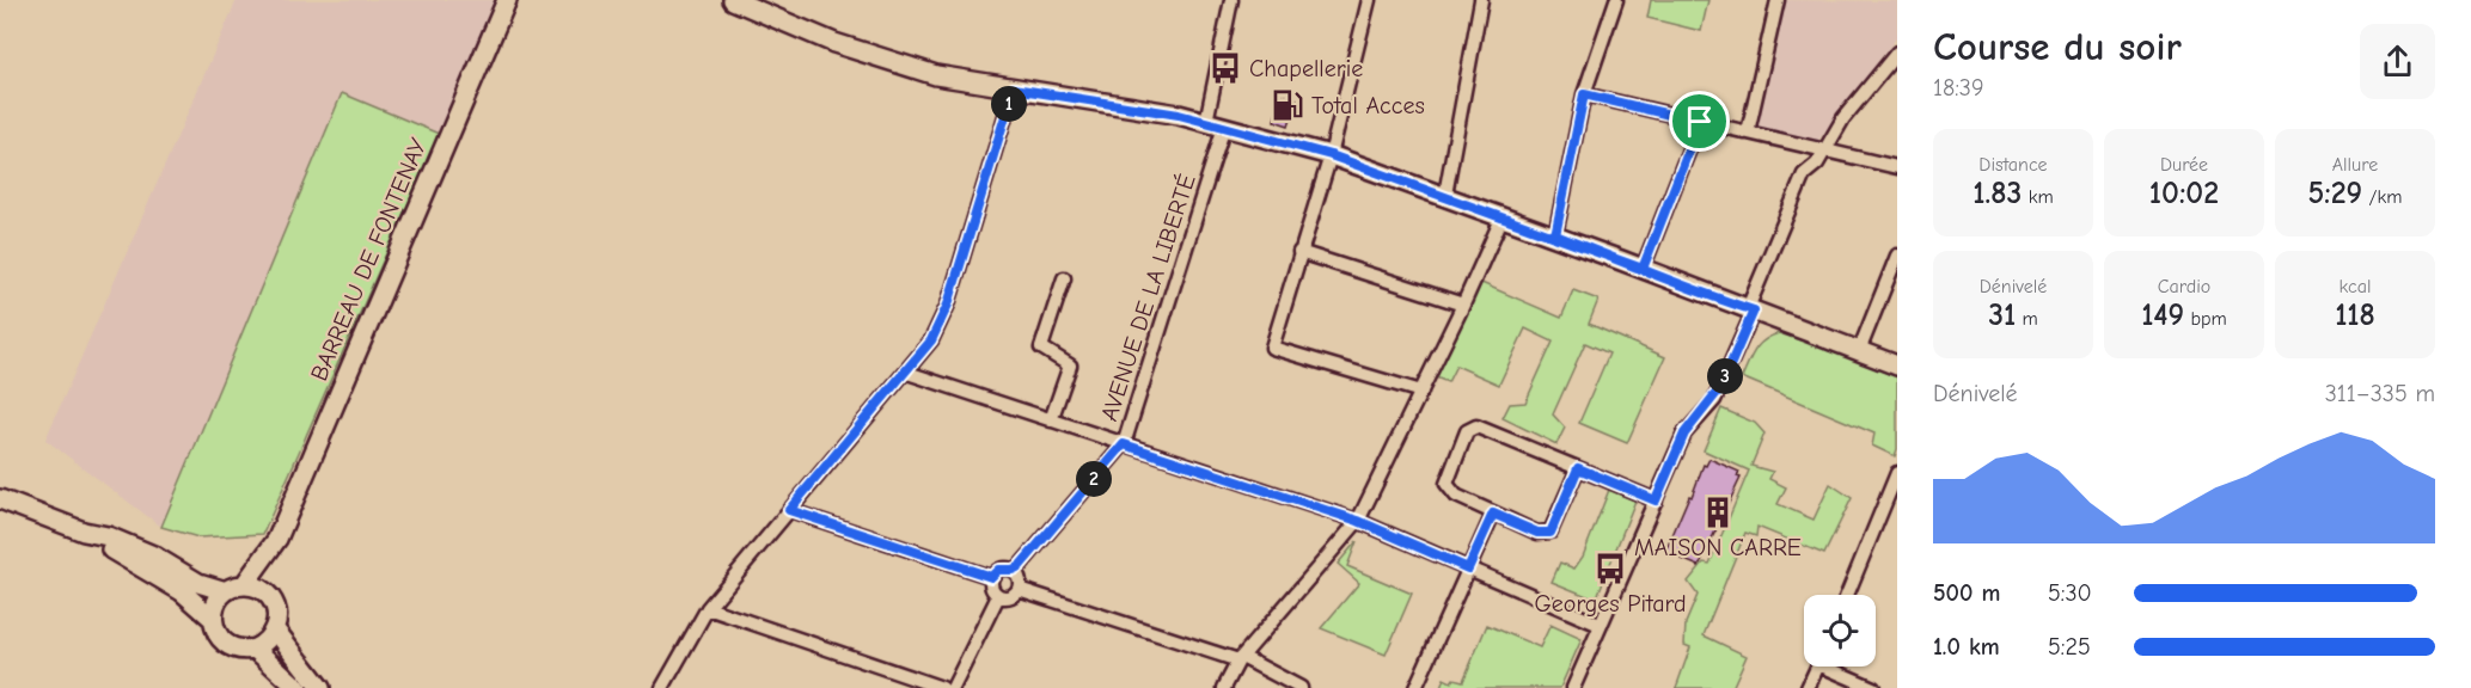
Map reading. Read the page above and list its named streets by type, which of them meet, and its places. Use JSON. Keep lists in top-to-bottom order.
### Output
{
  "streets": {
    "street": ["BARREAU DE FONTENAY", "AVENUE DE LA LIBERTÉ"]
  },
  "places": {
    "bus stop": ["Chapellerie", "Georges Pitard"],
    "fuel station": ["Total Acces"],
    "building": ["MAISON CARRE"]
  },
  "page": {
    "heading": ["Course du soir", "18:39"],
    "pins": ["1", "3", "2"],
    "stats": [
      ["Distance", "1.83 km"],
      ["Durée", "10:02"],
      ["Allure", "5:29 /km"],
      ["Dénivelé", "31 m"],
      ["Cardio", "149 bpm"],
      ["kcal", "118"]
    ],
    "chart": ["Dénivelé", "311–335 m"],
    "list": [
      {
        "name": "500 m",
        "note": "5:30"
      },
      {
        "name": "1.0 km",
        "note": "5:25"
      }
    ]
  }
}
